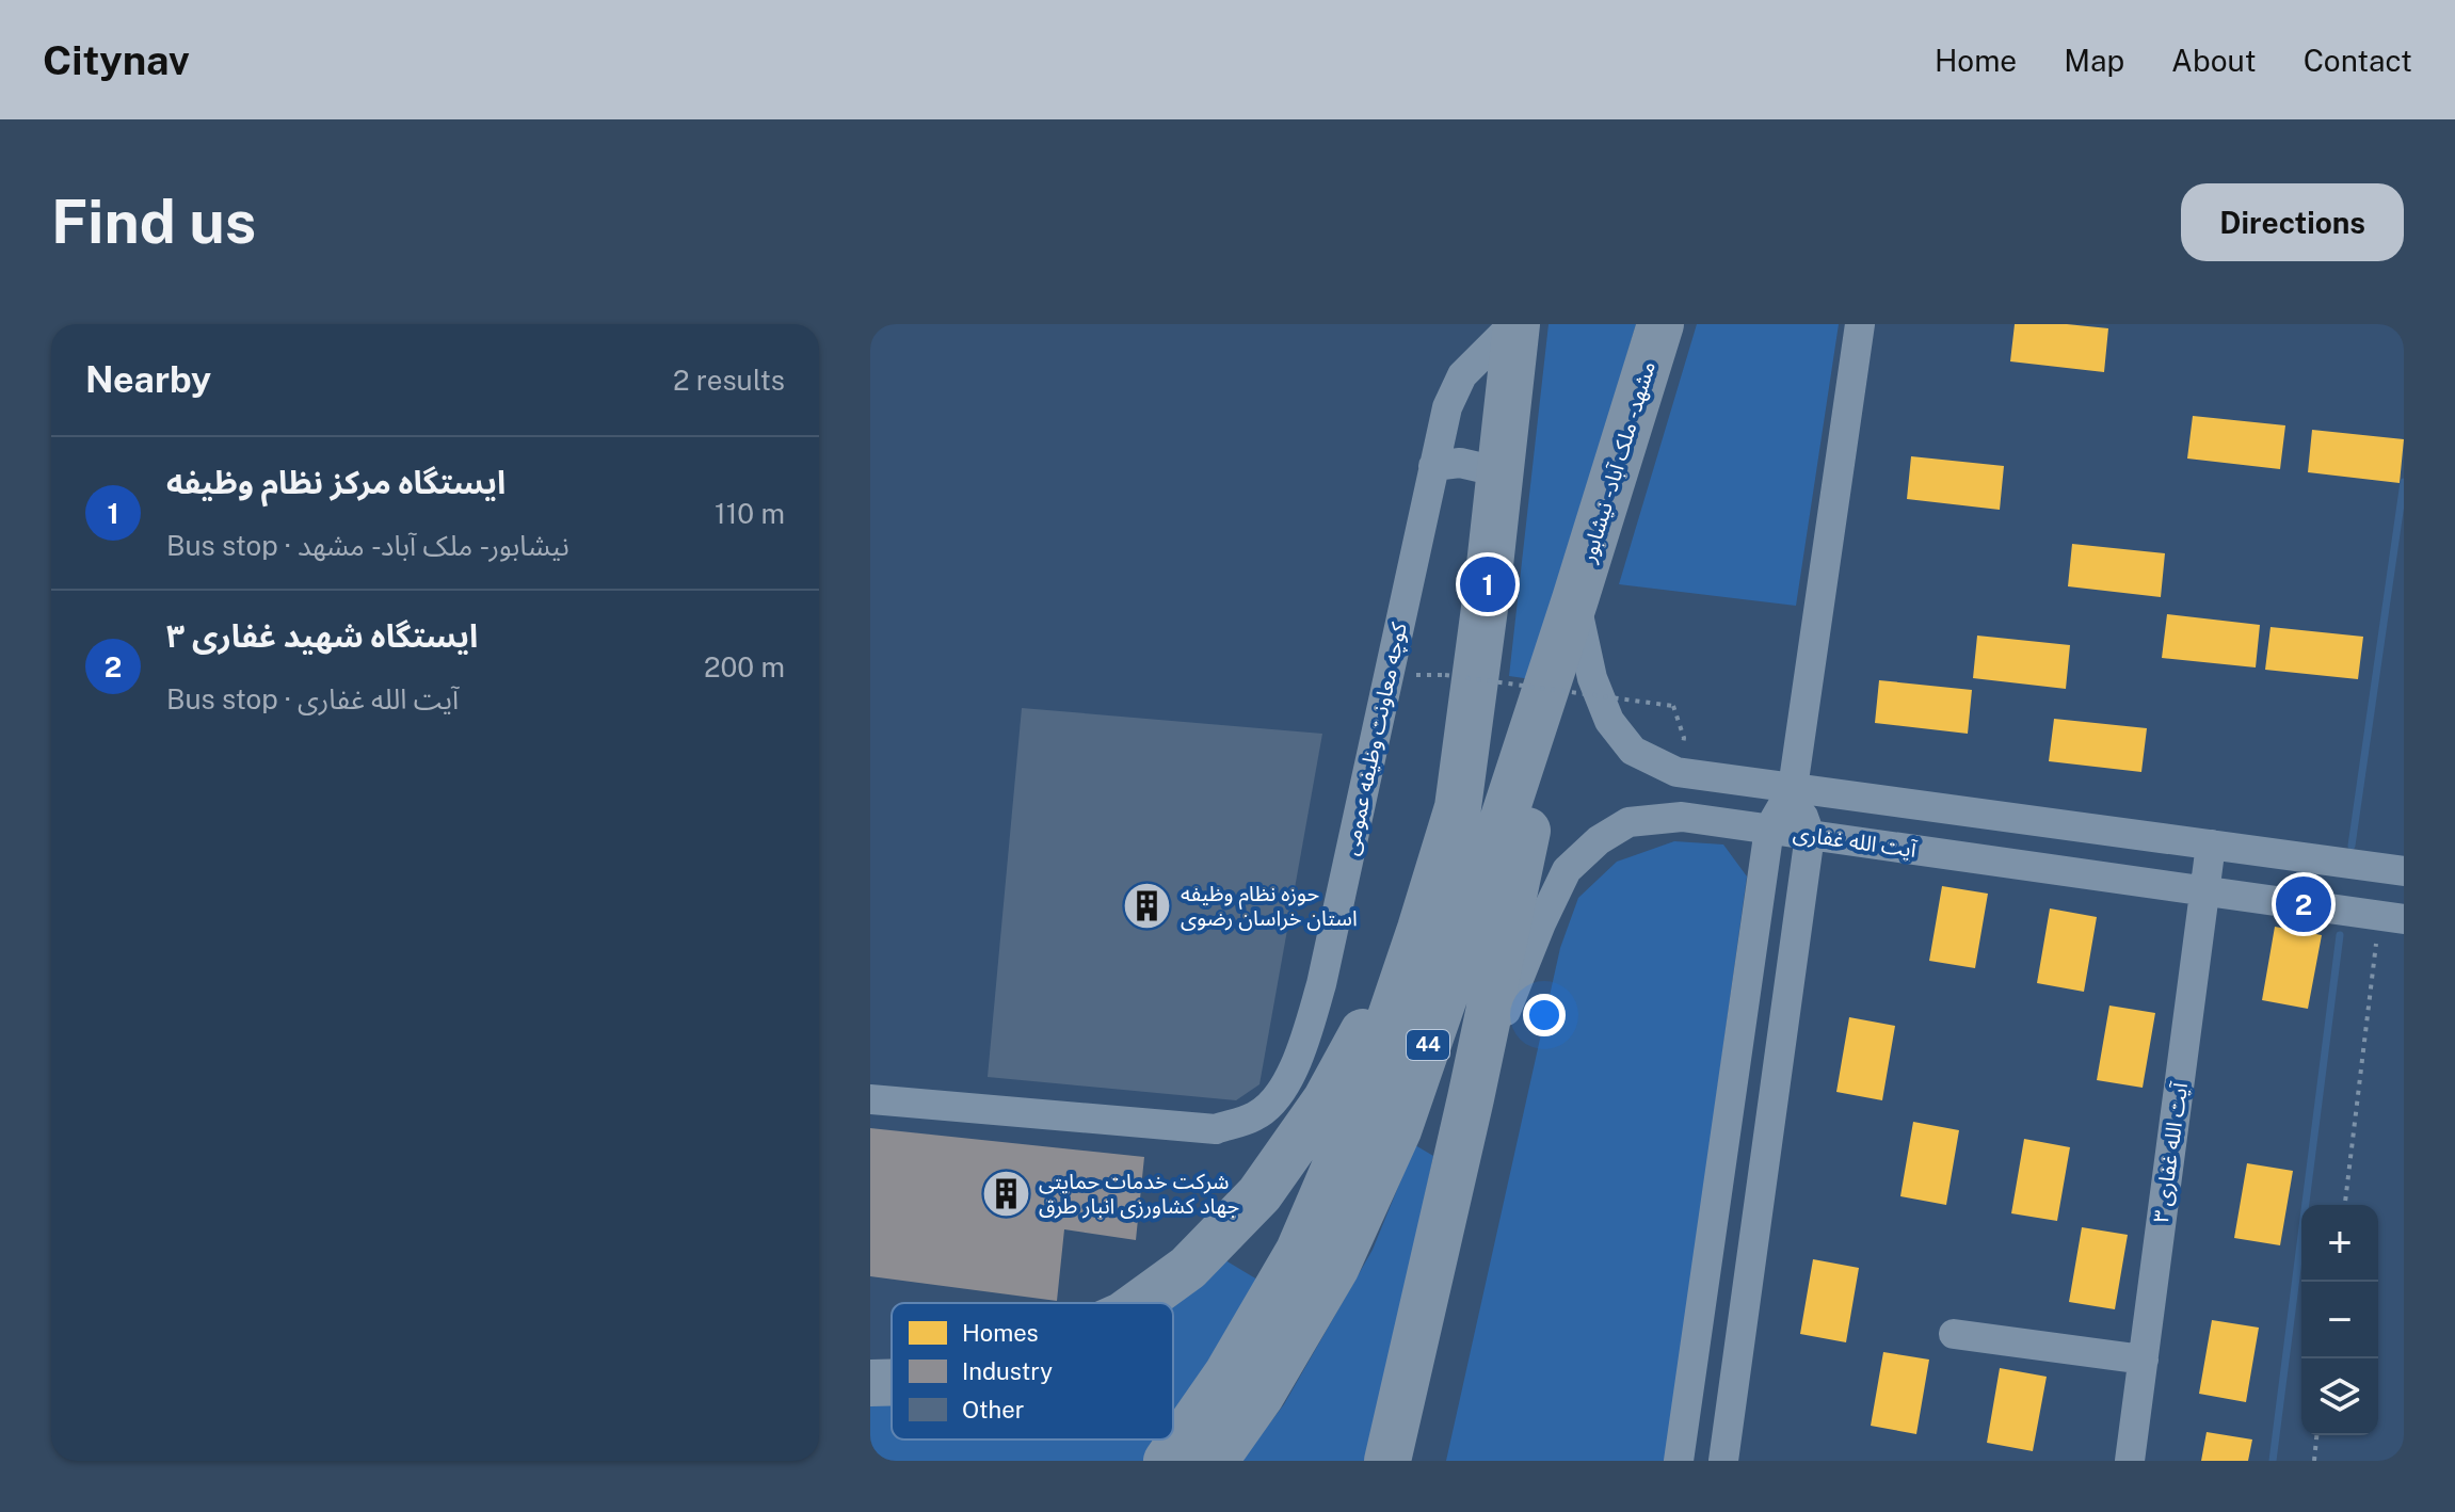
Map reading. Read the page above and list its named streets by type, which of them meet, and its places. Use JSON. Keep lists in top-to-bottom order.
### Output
{
  "streets": {
    "highway": ["مشهد - ملک آباد - نیشابور", "44"],
    "street": ["کوچه معاونت وظیفه عمومی", "آیت الله غفاری", "آیت الله غفاری ۳"]
  },
  "crossings": [
    ["مشهد - ملک آباد - نیشابور", "آیت الله غفاری"],
    ["مشهد - ملک آباد - نیشابور", "44"],
    ["کوچه معاونت وظیفه عمومی", "44"],
    ["آیت الله غفاری", "44"],
    ["آیت الله غفاری", "آیت الله غفاری ۳"]
  ],
  "places": {
    "building": ["حوزه نظام وظیفه استان خراسان رضوی", "شرکت خدمات حمایتی جهاد کشاورزی انبار طرق"]
  },
  "legend": ["Homes", "Industry", "Other"],
  "page": {
    "header": "Citynav",
    "nav": [
      "Home",
      "Map",
      "About",
      "Contact"
    ],
    "buttons": "Directions",
    "title": "Find us",
    "heading": ["Nearby", "2 results"],
    "list": [
      {
        "mark": "1",
        "name": "ایستگاه مرکز نظام وظیفه",
        "note": "Bus stop · نیشابور - ملک آباد - مشهد",
        "value": "110 m"
      },
      {
        "mark": "2",
        "name": "ایستگاه شهید غفاری ۳",
        "note": "Bus stop · آیت الله غفاری",
        "value": "200 m"
      }
    ],
    "pins": ["1", "2"],
    "map_buttons": ["+", "−"]
  }
}
